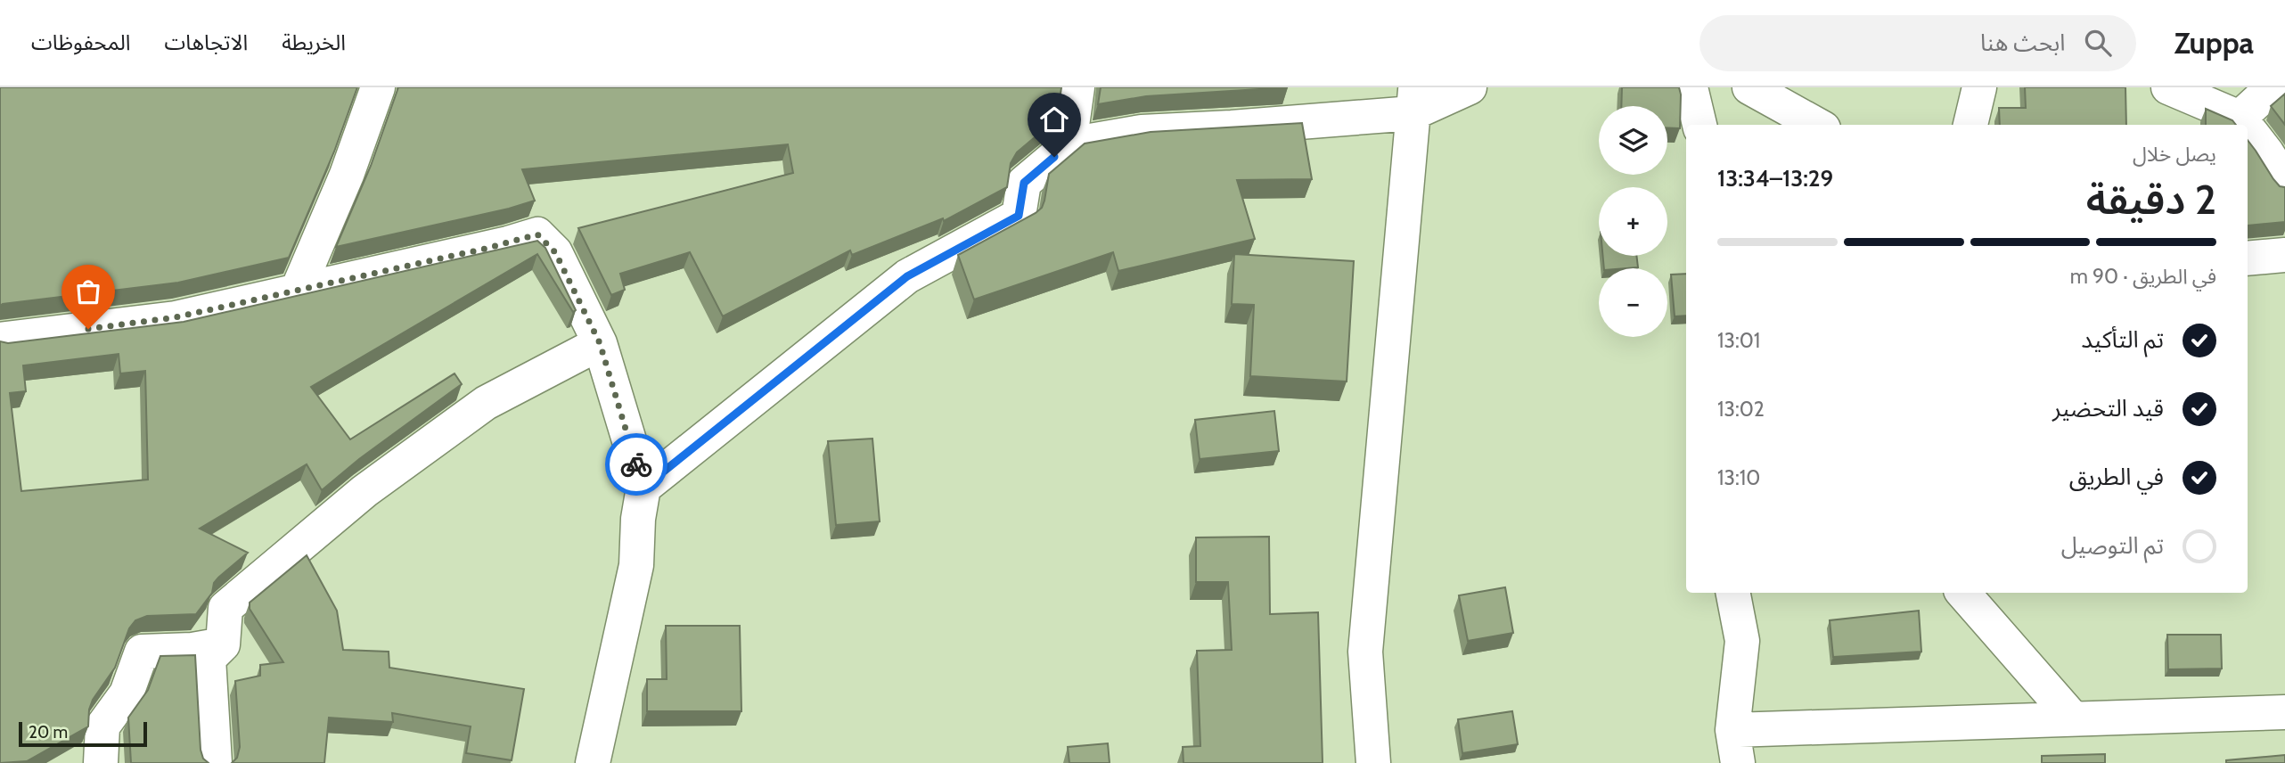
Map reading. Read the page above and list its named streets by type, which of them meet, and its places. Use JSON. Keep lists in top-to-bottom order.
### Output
{
  "scale_bar": "20 m",
  "page": {
    "header": "Zuppa",
    "search": "ابحث هنا",
    "nav": ["الخريطة", "الاتجاهات", "المحفوظات"],
    "map_buttons": ["+", "−"],
    "heading": ["2 دقيقة", "يصل خلال", "13:29–13:34"],
    "bar": "في الطريق · 90 m",
    "list": [
      ["تم التأكيد", "13:01"],
      ["قيد التحضير", "13:02"],
      ["في الطريق", "13:10"],
      "تم التوصيل"
    ],
    "scale": "20 m"
  }
}
